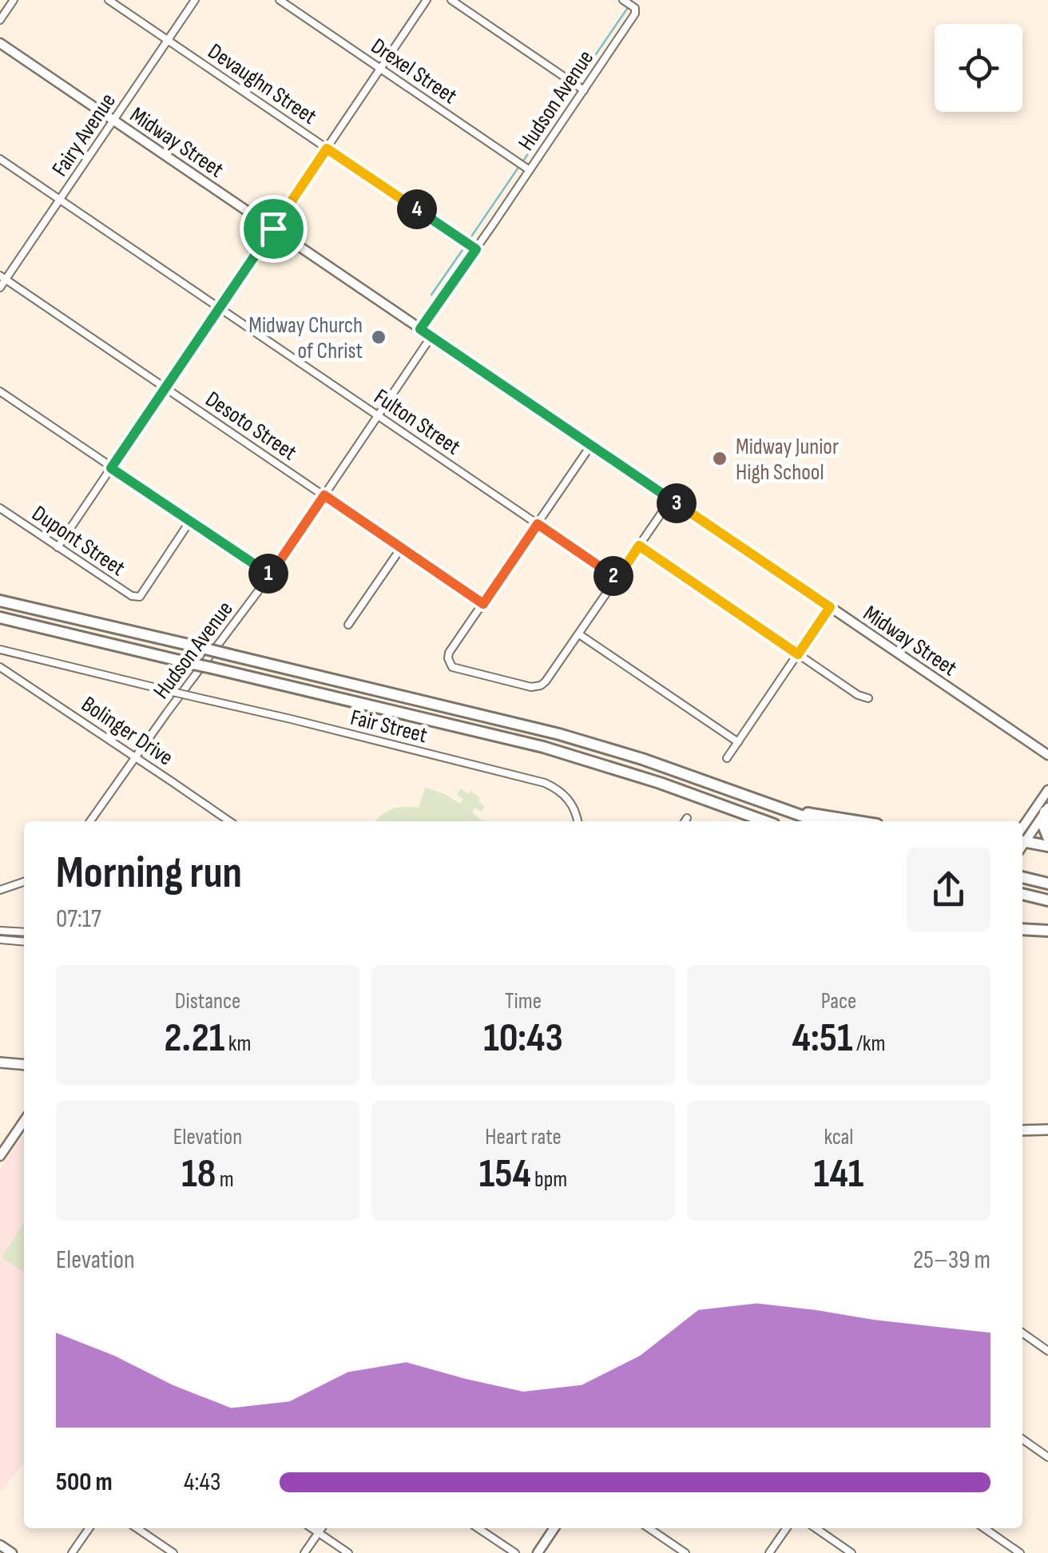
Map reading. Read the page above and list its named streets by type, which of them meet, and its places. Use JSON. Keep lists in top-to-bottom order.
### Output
{
  "streets": {
    "street": [
      "Drexel Street",
      "Devaughn Street",
      "Hudson Avenue",
      "Fairy Avenue",
      "Midway Street",
      "Fulton Street",
      "Desoto Street",
      "Dupont Street",
      "Fair Street",
      "Bolinger Drive"
    ]
  },
  "crossings": [
    ["Drexel Street", "Hudson Avenue"],
    ["Devaughn Street", "Hudson Avenue"],
    ["Devaughn Street", "Fairy Avenue"],
    ["Hudson Avenue", "Midway Street"],
    ["Hudson Avenue", "Fulton Street"],
    ["Hudson Avenue", "Desoto Street"],
    ["Hudson Avenue", "Bolinger Drive"],
    ["Fairy Avenue", "Midway Street"],
    ["Fairy Avenue", "Fulton Street"],
    ["Fairy Avenue", "Desoto Street"],
    ["Fair Street", "Bolinger Drive"]
  ],
  "places": ["Midway Church of Christ", "Midway Junior High School"],
  "page": {
    "pins": [
      "4",
      "3",
      "1",
      "2"
    ],
    "heading": ["Morning run", "07:17"],
    "stats": [
      ["Distance", "2.21 km"],
      ["Time", "10:43"],
      ["Pace", "4:51 /km"],
      ["Elevation", "18 m"],
      ["Heart rate", "154 bpm"],
      ["kcal", "141"]
    ],
    "chart": ["Elevation", "25–39 m"],
    "list": [
      {
        "name": "500 m",
        "note": "4:43"
      }
    ]
  }
}
